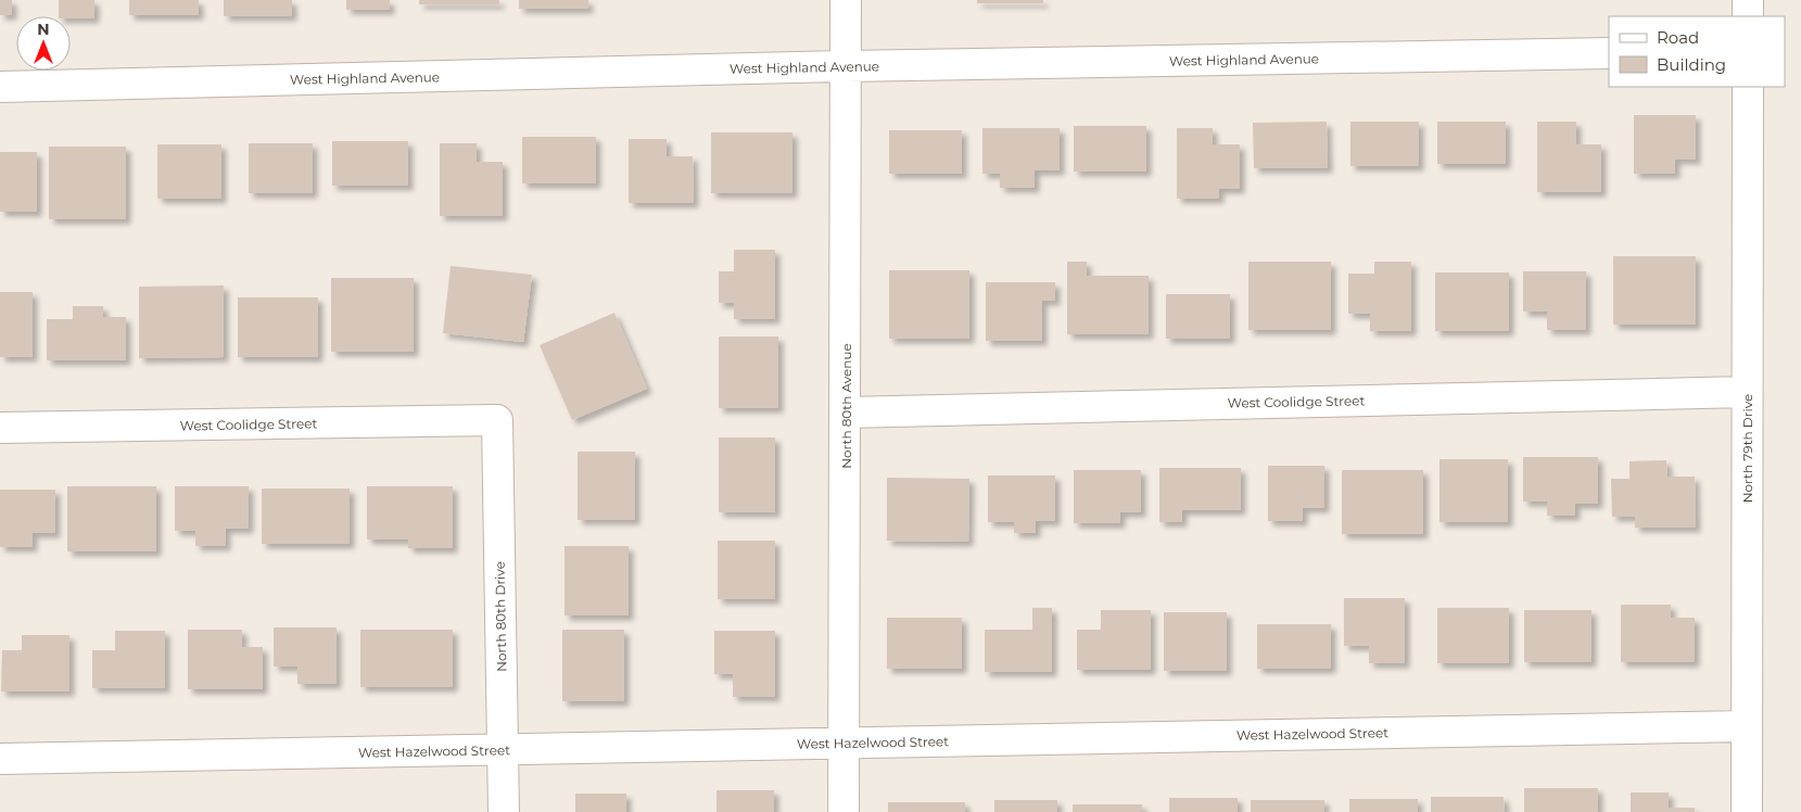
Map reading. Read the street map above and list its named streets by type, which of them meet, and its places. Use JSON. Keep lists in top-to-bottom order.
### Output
{
  "streets": {
    "street": [
      "West Highland Avenue",
      "West Coolidge Street",
      "North 80th Avenue",
      "North 79th Drive",
      "North 80th Drive",
      "West Hazelwood Street"
    ]
  },
  "crossings": [
    ["West Highland Avenue", "North 80th Avenue"],
    ["West Coolidge Street", "North 80th Avenue"],
    ["West Coolidge Street", "North 79th Drive"],
    ["West Coolidge Street", "North 80th Drive"],
    ["North 80th Avenue", "West Hazelwood Street"],
    ["North 79th Drive", "West Hazelwood Street"],
    ["North 80th Drive", "West Hazelwood Street"]
  ],
  "legend": ["Road", "Building"],
  "north": "top"
}
